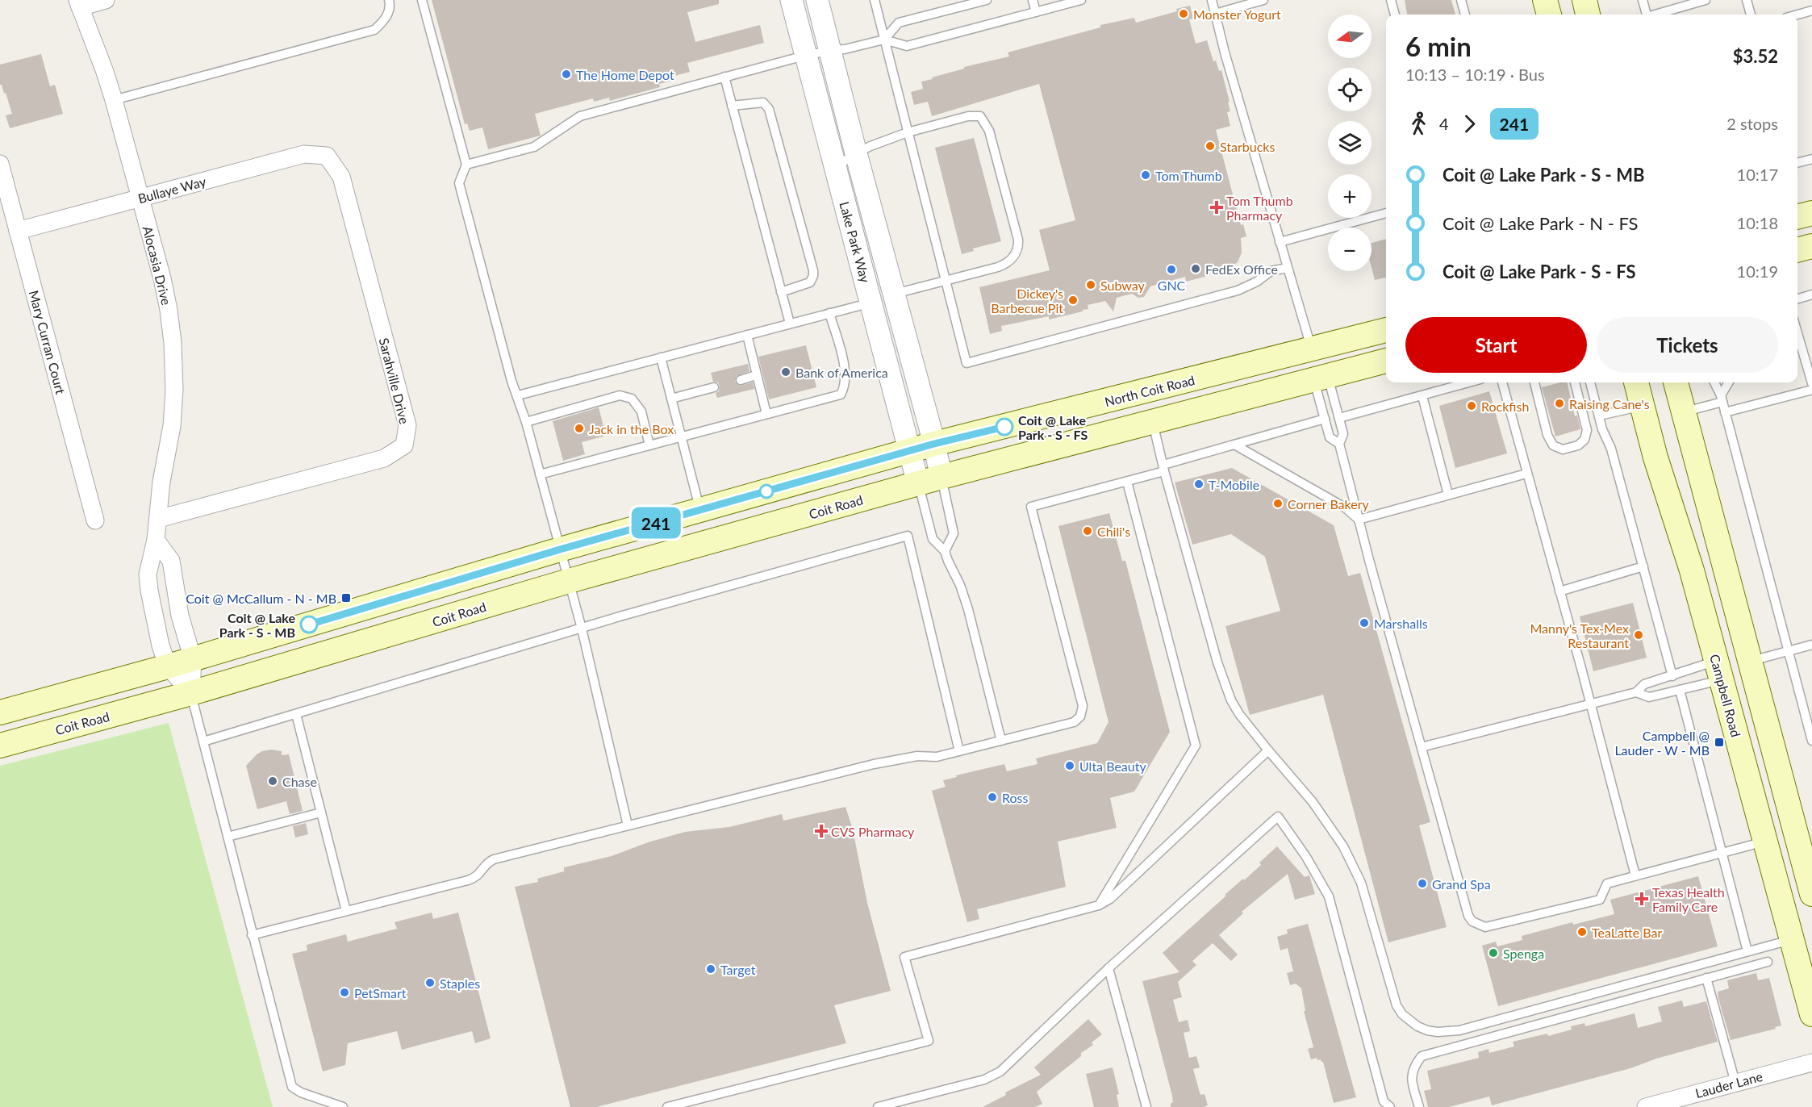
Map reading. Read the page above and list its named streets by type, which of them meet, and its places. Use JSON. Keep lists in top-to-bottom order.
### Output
{
  "streets": {
    "main road": ["North Coit Road", "Coit Road", "Campbell Road"],
    "street": [
      "Bullaye Way",
      "Lake Park Way",
      "Alocasia Drive",
      "Mary Curran Court",
      "Sarahville Drive",
      "Lauder Lane"
    ]
  },
  "crossings": [
    ["Bullaye Way", "Alocasia Drive"],
    ["Bullaye Way", "Mary Curran Court"],
    ["Bullaye Way", "Sarahville Drive"],
    ["Lake Park Way", "North Coit Road"],
    ["Lake Park Way", "Coit Road"],
    ["Alocasia Drive", "Sarahville Drive"],
    ["Alocasia Drive", "Coit Road"]
  ],
  "places": {
    "other": [
      "Monster Yogurt",
      "The Home Depot",
      "Starbucks",
      "Tom Thumb",
      "FedEx Office",
      "GNC",
      "Subway",
      "Dickey's Barbecue Pit",
      "Bank of America",
      "Raising Cane's",
      "Rockfish",
      "Coit @ Lake Park - S - FS",
      "Jack in the Box",
      "T-Mobile",
      "Corner Bakery",
      "Chili's",
      "Marshalls",
      "Coit @ Lake Park - S - MB",
      "Manny's Tex-Mex Restaurant",
      "Ulta Beauty",
      "Chase",
      "Ross",
      "Grand Spa",
      "TeaLatte Bar",
      "Spenga",
      "Target",
      "Staples",
      "PetSmart"
    ],
    "health": ["Tom Thumb Pharmacy", "CVS Pharmacy", "Texas Health Family Care"],
    "transit": ["Coit @ McCallum - N - MB", "Campbell @ Lauder - W - MB"]
  },
  "lines": ["bus line 241"],
  "north": "left",
  "page": {
    "on_map": "241",
    "map_buttons": ["+", "−"],
    "heading": ["6 min", "10:13 – 10:19 · Bus", "$3.52"],
    "legs": ["4", "241", "2 stops"],
    "list": [
      {
        "name": "Coit @ Lake Park - S - MB",
        "value": "10:17"
      },
      {
        "name": "Coit @ Lake Park - N - FS",
        "value": "10:18"
      },
      {
        "name": "Coit @ Lake Park - S - FS",
        "value": "10:19"
      }
    ],
    "buttons": ["Start", "Tickets"]
  }
}
